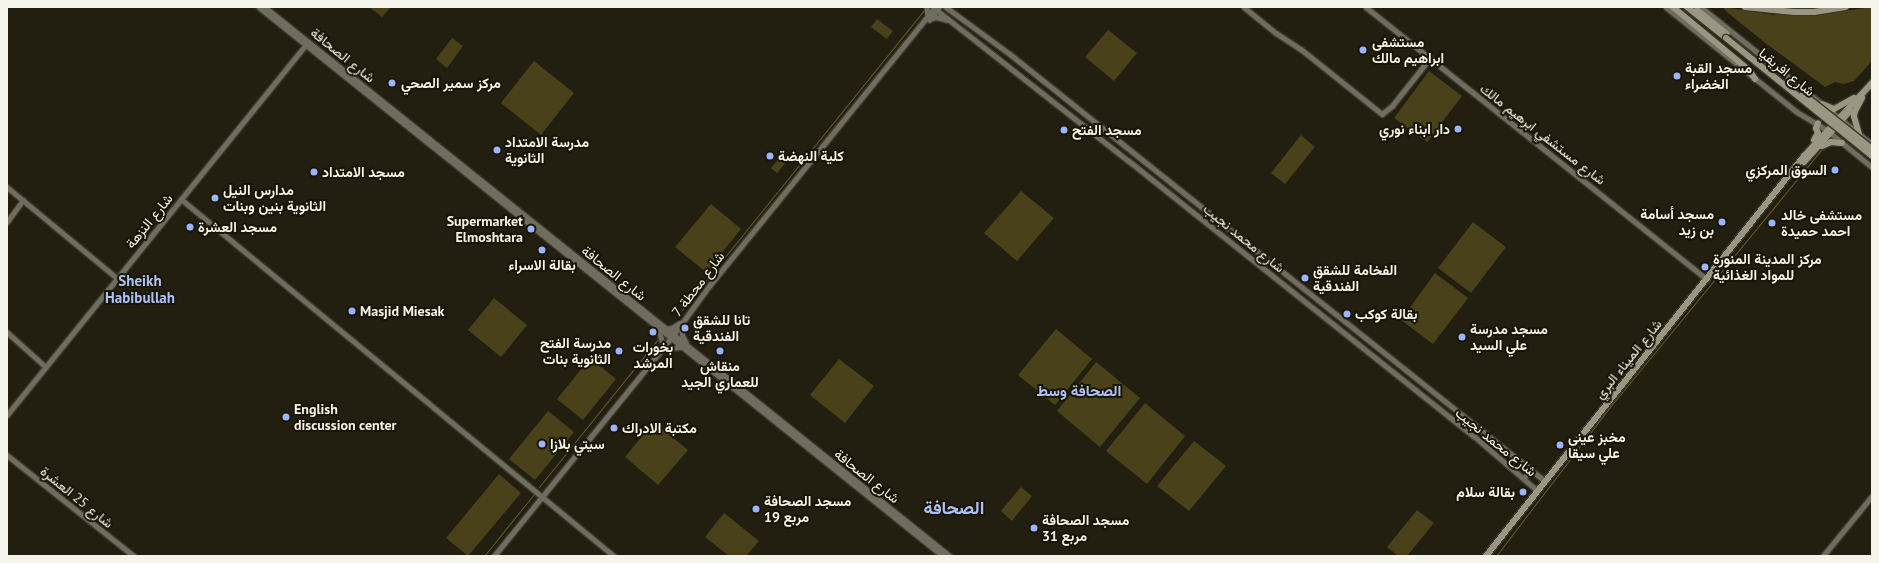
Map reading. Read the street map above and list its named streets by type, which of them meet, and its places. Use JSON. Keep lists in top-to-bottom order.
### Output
{
  "streets": {
    "highway": ["شارع افريقيا", "شارع الميناء البري"],
    "main road": [
      "شارع الصحافة",
      "شارع مستشفي ابرهيم مالك",
      "شارع النزهة",
      "شارع محمد نجيب",
      "شارع محطة 7",
      "شارع 25 العشرة"
    ]
  },
  "crossings": [
    ["شارع الصحافة", "شارع النزهة"],
    ["شارع الصحافة", "شارع محطة 7"],
    ["شارع مستشفي ابرهيم مالك", "شارع الميناء البري"],
    ["شارع محمد نجيب", "شارع محطة 7"],
    ["شارع محمد نجيب", "شارع الميناء البري"]
  ],
  "districts": ["Sheikh Habibullah", "الصحافة وسط", "الصحافة"],
  "places": [
    "مستشفى ابراهيم مالك",
    "مسجد القبة الخضراء",
    "مركز سمير الصحي",
    "دار ابناء نوري",
    "مسجد الفتح",
    "مدرسة الامتداد الثانوية",
    "كلية النهضة",
    "السوق المركزي",
    "مسجد الامتداد",
    "مدارس النيل الثانوية بنين وبنات",
    "مسجد أسامة بن زيد",
    "مستشفى خالد احمد حميدة",
    "مسجد العشرة",
    "Supermarket Elmoshtara",
    "بقالة الاسراء",
    "مركز المدينة المنورة للمواد الغذائية",
    "الفخامة للشقق الفندقية",
    "Masjid Miesak",
    "بقالة كوكب",
    "تانا للشقق الفندقية",
    "بخورات المرشد",
    "مسجد مدرسة علي السيد",
    "مدرسة الفتح الثانوية بنات",
    "منقاش للعماري الجيد",
    "English discussion center",
    "مكتبة الادراك",
    "سيتي بلازا",
    "مخبز عيني علي سيقا",
    "بقالة سلام",
    "مسجد الصحافة مربع 19",
    "مسجد الصحافة مربع 31"
  ]
}
